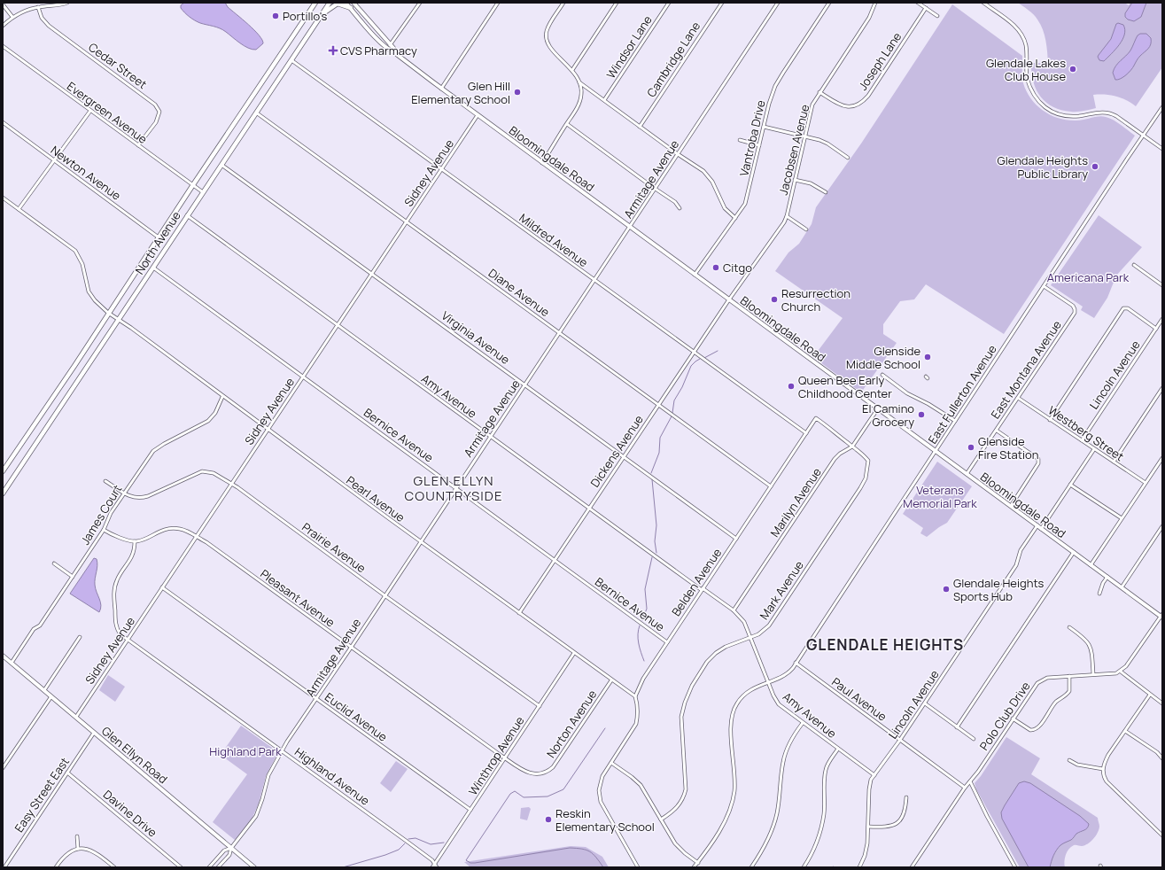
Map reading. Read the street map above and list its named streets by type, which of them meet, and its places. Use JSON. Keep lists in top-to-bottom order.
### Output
{
  "streets": {
    "main road": ["Bloomingdale Road", "North Avenue", "Glen Ellyn Road"],
    "street": [
      "Windsor Lane",
      "Cambridge Lane",
      "Joseph Lane",
      "Cedar Street",
      "Evergreen Avenue",
      "Vantroba Drive",
      "Jacobsen Avenue",
      "Newton Avenue",
      "Sidney Avenue",
      "Armitage Avenue",
      "Mildred Avenue",
      "Diane Avenue",
      "Virginia Avenue",
      "East Montana Avenue",
      "Lincoln Avenue",
      "East Fullerton Avenue",
      "Amy Avenue",
      "Westberg Street",
      "Bernice Avenue",
      "Dickens Avenue",
      "Pearl Avenue",
      "Marilyn Avenue",
      "James Court",
      "Prairie Avenue",
      "Belden Avenue",
      "Mark Avenue",
      "Pleasant Avenue",
      "Paul Avenue",
      "Polo Club Drive",
      "Euclid Avenue",
      "Norton Avenue",
      "Winthrop Avenue",
      "Highland Avenue",
      "Easy Street East",
      "Davine Drive"
    ]
  },
  "crossings": [
    ["Joseph Lane", "Jacobsen Avenue"],
    ["Cedar Street", "Evergreen Avenue"],
    ["Evergreen Avenue", "North Avenue"],
    ["Vantroba Drive", "Bloomingdale Road"],
    ["Jacobsen Avenue", "Bloomingdale Road"],
    ["Jacobsen Avenue", "Dickens Avenue"],
    ["Bloomingdale Road", "Sidney Avenue"],
    ["Bloomingdale Road", "Armitage Avenue"],
    ["Bloomingdale Road", "East Montana Avenue"],
    ["Bloomingdale Road", "Lincoln Avenue"],
    ["Bloomingdale Road", "East Fullerton Avenue"],
    ["Bloomingdale Road", "Dickens Avenue"],
    ["Bloomingdale Road", "Marilyn Avenue"],
    ["Newton Avenue", "North Avenue"],
    ["Sidney Avenue", "Mildred Avenue"],
    ["Sidney Avenue", "Diane Avenue"],
    ["Sidney Avenue", "Virginia Avenue"],
    ["Sidney Avenue", "Amy Avenue"],
    ["Sidney Avenue", "Bernice Avenue"],
    ["Sidney Avenue", "Pearl Avenue"],
    ["Sidney Avenue", "Prairie Avenue"],
    ["Sidney Avenue", "Pleasant Avenue"],
    ["Sidney Avenue", "Euclid Avenue"],
    ["Sidney Avenue", "Glen Ellyn Road"],
    ["Sidney Avenue", "Highland Avenue"],
    ["Armitage Avenue", "Mildred Avenue"],
    ["Armitage Avenue", "Diane Avenue"],
    ["Armitage Avenue", "Virginia Avenue"],
    ["Armitage Avenue", "Amy Avenue"],
    ["Armitage Avenue", "Bernice Avenue"],
    ["Armitage Avenue", "Pearl Avenue"],
    ["Armitage Avenue", "Prairie Avenue"],
    ["Armitage Avenue", "Pleasant Avenue"],
    ["Armitage Avenue", "Euclid Avenue"],
    ["Armitage Avenue", "Glen Ellyn Road"],
    ["Armitage Avenue", "Highland Avenue"],
    ["Mildred Avenue", "North Avenue"],
    ["Mildred Avenue", "Dickens Avenue"],
    ["Mildred Avenue", "Belden Avenue"],
    ["North Avenue", "Diane Avenue"],
    ["North Avenue", "Virginia Avenue"],
    ["North Avenue", "Amy Avenue"],
    ["North Avenue", "Bernice Avenue"],
    ["North Avenue", "Pearl Avenue"],
    ["Diane Avenue", "Dickens Avenue"],
    ["Diane Avenue", "Belden Avenue"],
    ["Virginia Avenue", "Dickens Avenue"],
    ["Virginia Avenue", "Belden Avenue"],
    ["East Montana Avenue", "East Fullerton Avenue"],
    ["East Montana Avenue", "Westberg Street"],
    ["Lincoln Avenue", "Amy Avenue"],
    ["Lincoln Avenue", "Westberg Street"],
    ["Lincoln Avenue", "Paul Avenue"],
    ["East Fullerton Avenue", "Amy Avenue"],
    ["East Fullerton Avenue", "Paul Avenue"],
    ["Amy Avenue", "Dickens Avenue"],
    ["Amy Avenue", "Marilyn Avenue"],
    ["Amy Avenue", "Belden Avenue"],
    ["Amy Avenue", "Mark Avenue"],
    ["Bernice Avenue", "Dickens Avenue"],
    ["Bernice Avenue", "Belden Avenue"],
    ["Dickens Avenue", "Pearl Avenue"],
    ["Pearl Avenue", "James Court"],
    ["Pearl Avenue", "Belden Avenue"],
    ["Pearl Avenue", "Norton Avenue"],
    ["Pearl Avenue", "Winthrop Avenue"],
    ["Marilyn Avenue", "Belden Avenue"],
    ["Marilyn Avenue", "Mark Avenue"],
    ["James Court", "Prairie Avenue"],
    ["James Court", "Glen Ellyn Road"],
    ["Prairie Avenue", "Winthrop Avenue"],
    ["Belden Avenue", "Mark Avenue"],
    ["Pleasant Avenue", "Norton Avenue"],
    ["Pleasant Avenue", "Winthrop Avenue"],
    ["Pleasant Avenue", "Highland Avenue"],
    ["Paul Avenue", "Polo Club Drive"],
    ["Euclid Avenue", "Winthrop Avenue"],
    ["Norton Avenue", "Winthrop Avenue"],
    ["Glen Ellyn Road", "Easy Street East"],
    ["Winthrop Avenue", "Highland Avenue"],
    ["Easy Street East", "Davine Drive"]
  ],
  "districts": ["GLEN ELLYN COUNTRYSIDE", "GLENDALE HEIGHTS"],
  "parks": ["Americana Park", "Veterans Memorial Park", "Highland Park"],
  "places": {
    "other": [
      "Portillo's",
      "Glendale Lakes Club House",
      "Glen Hill Elementary School",
      "Glendale Heights Public Library",
      "Citgo",
      "Resurrection Church",
      "Glenside Middle School",
      "Queen Bee Early Childhood Center",
      "El Camino Grocery",
      "Glenside Fire Station",
      "Glendale Heights Sports Hub",
      "Reskin Elementary School"
    ],
    "health": ["CVS Pharmacy"]
  }
}
